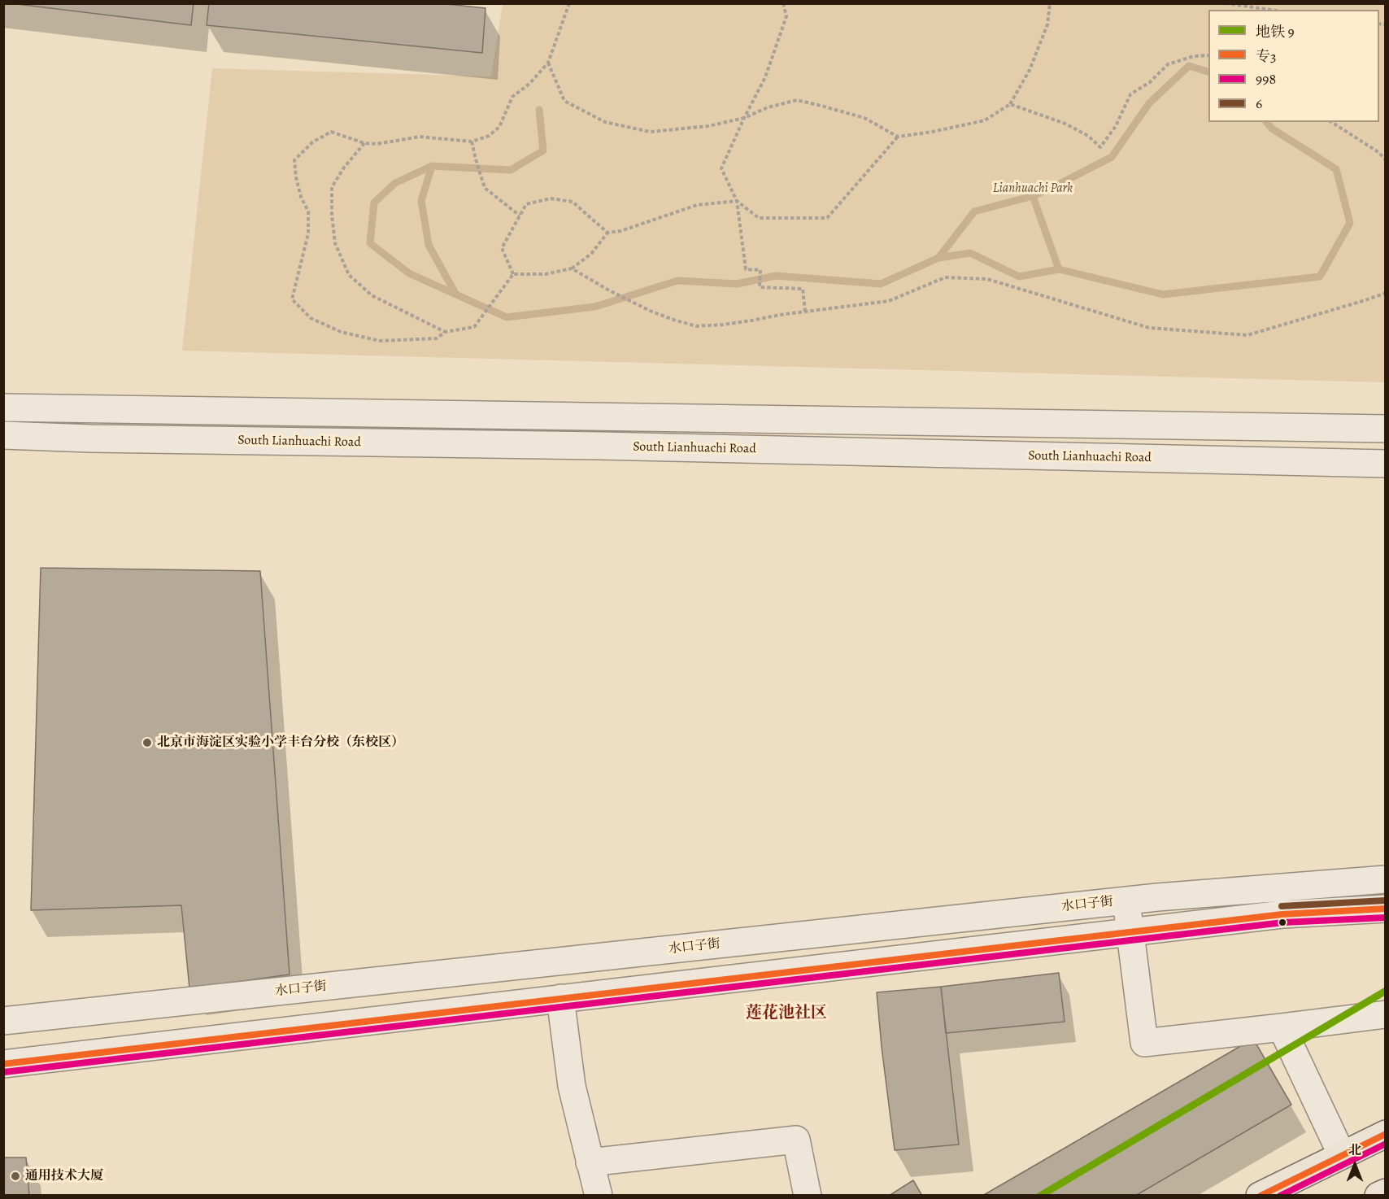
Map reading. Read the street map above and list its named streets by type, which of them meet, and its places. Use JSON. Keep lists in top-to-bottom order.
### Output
{
  "streets": {
    "street": ["South Lianhuachi Road", "水口子街"]
  },
  "districts": ["莲花池社区"],
  "parks": ["Lianhuachi Park"],
  "places": ["北京市海淀区实验小学丰台分校（东校区）", "通用技术大厦"],
  "lines": [
    "transit line 6",
    "transit line 专3",
    "transit line 998",
    "metro line 9"
  ],
  "legend": [
    "地铁 9",
    "专3",
    "998",
    "6"
  ],
  "north": "top"
}
